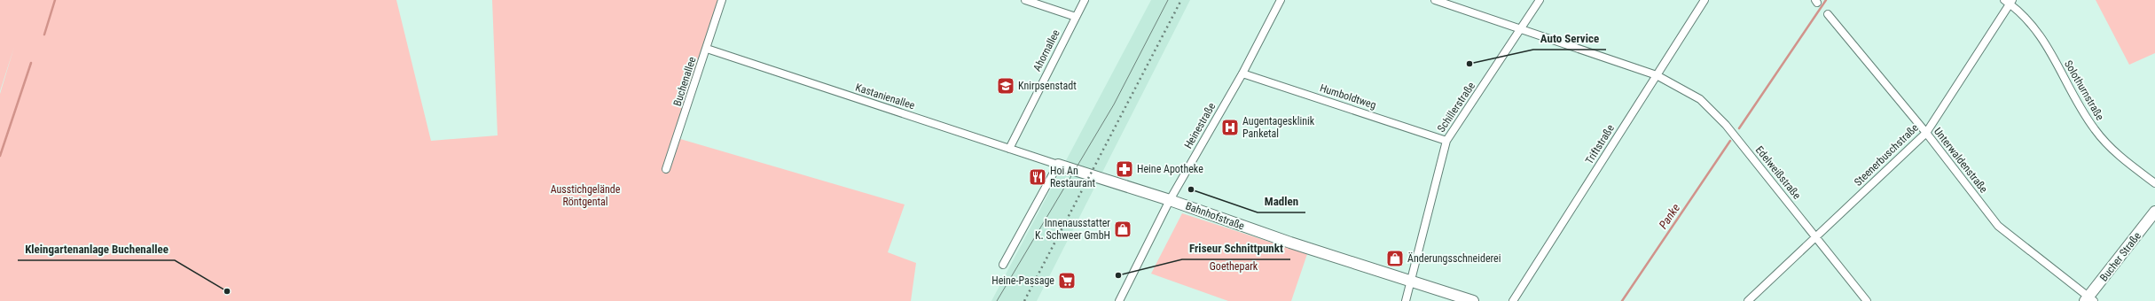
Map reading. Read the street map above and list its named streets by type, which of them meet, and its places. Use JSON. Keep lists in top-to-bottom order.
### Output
{
  "streets": {
    "street": [
      "Ahornallee",
      "Buchenallee",
      "Solothurnstraße",
      "Kastanienallee",
      "Humboldtweg",
      "Schillerstraße",
      "Heinestraße",
      "Triftstraße",
      "Steenerbuschstraße",
      "Unterwaldenstraße",
      "Edelweißstraße",
      "Bahnhofstraße",
      "Bucher Straße"
    ]
  },
  "crossings": [
    ["Ahornallee", "Kastanienallee"],
    ["Buchenallee", "Kastanienallee"],
    ["Solothurnstraße", "Steenerbuschstraße"],
    ["Kastanienallee", "Bahnhofstraße"],
    ["Humboldtweg", "Schillerstraße"],
    ["Humboldtweg", "Heinestraße"],
    ["Schillerstraße", "Edelweißstraße"],
    ["Schillerstraße", "Bahnhofstraße"],
    ["Heinestraße", "Bahnhofstraße"],
    ["Triftstraße", "Edelweißstraße"],
    ["Steenerbuschstraße", "Unterwaldenstraße"],
    ["Steenerbuschstraße", "Edelweißstraße"],
    ["Unterwaldenstraße", "Bucher Straße"]
  ],
  "water": ["Panke"],
  "parks": ["Ausstichgelände Röntgental", "Goethepark"],
  "places": {
    "other": [
      "Auto Service",
      "Madlen",
      "Friseur Schnittpunkt",
      "Kleingartenanlage Buchenallee"
    ],
    "school or university": ["Knirpsenstadt"],
    "hospital": ["Augentagesklinik Panketal"],
    "pharmacy": ["Heine Apotheke"],
    "restaurant": ["Hoi An Restaurant"],
    "shop": ["Innenausstatter K. Schweer GmbH", "Änderungsschneiderei"],
    "supermarket": ["Heine-Passage"]
  }
}
